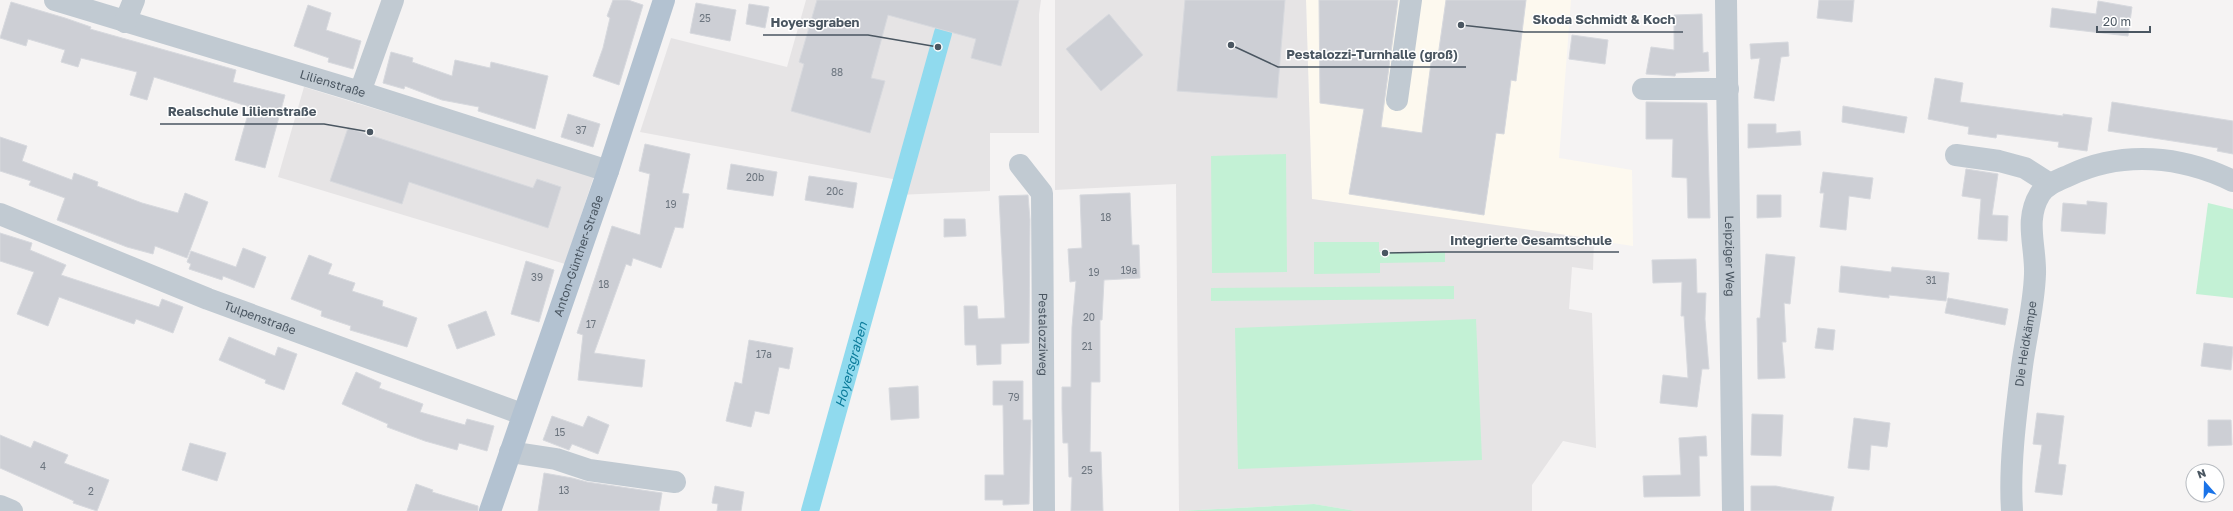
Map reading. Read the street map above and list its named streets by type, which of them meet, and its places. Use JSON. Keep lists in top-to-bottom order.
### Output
{
  "streets": {
    "main road": ["Anton-Günther-Straße"],
    "street": [
      "Lilienstraße",
      "Leipziger Weg",
      "Tulpenstraße",
      "Pestalozziweg",
      "Die Heidkämpe"
    ]
  },
  "crossings": [
    ["Lilienstraße", "Anton-Günther-Straße"],
    ["Anton-Günther-Straße", "Tulpenstraße"]
  ],
  "water": ["Hoyersgraben"],
  "places": [
    "Skoda Schmidt & Koch",
    "Pestalozzi-Turnhalle (groß)",
    "Hoyersgraben",
    "Realschule Lilienstraße",
    "Integrierte Gesamtschule"
  ],
  "house_numbers": [
    "25",
    "88",
    "37",
    "20b",
    "20c",
    "19",
    "18",
    "19a",
    "19",
    "39",
    "31",
    "18",
    "20",
    "17",
    "21",
    "17a",
    "79",
    "15",
    "4",
    "25",
    "13",
    "2"
  ],
  "scale_bar": "20 m",
  "north": "top"
}
